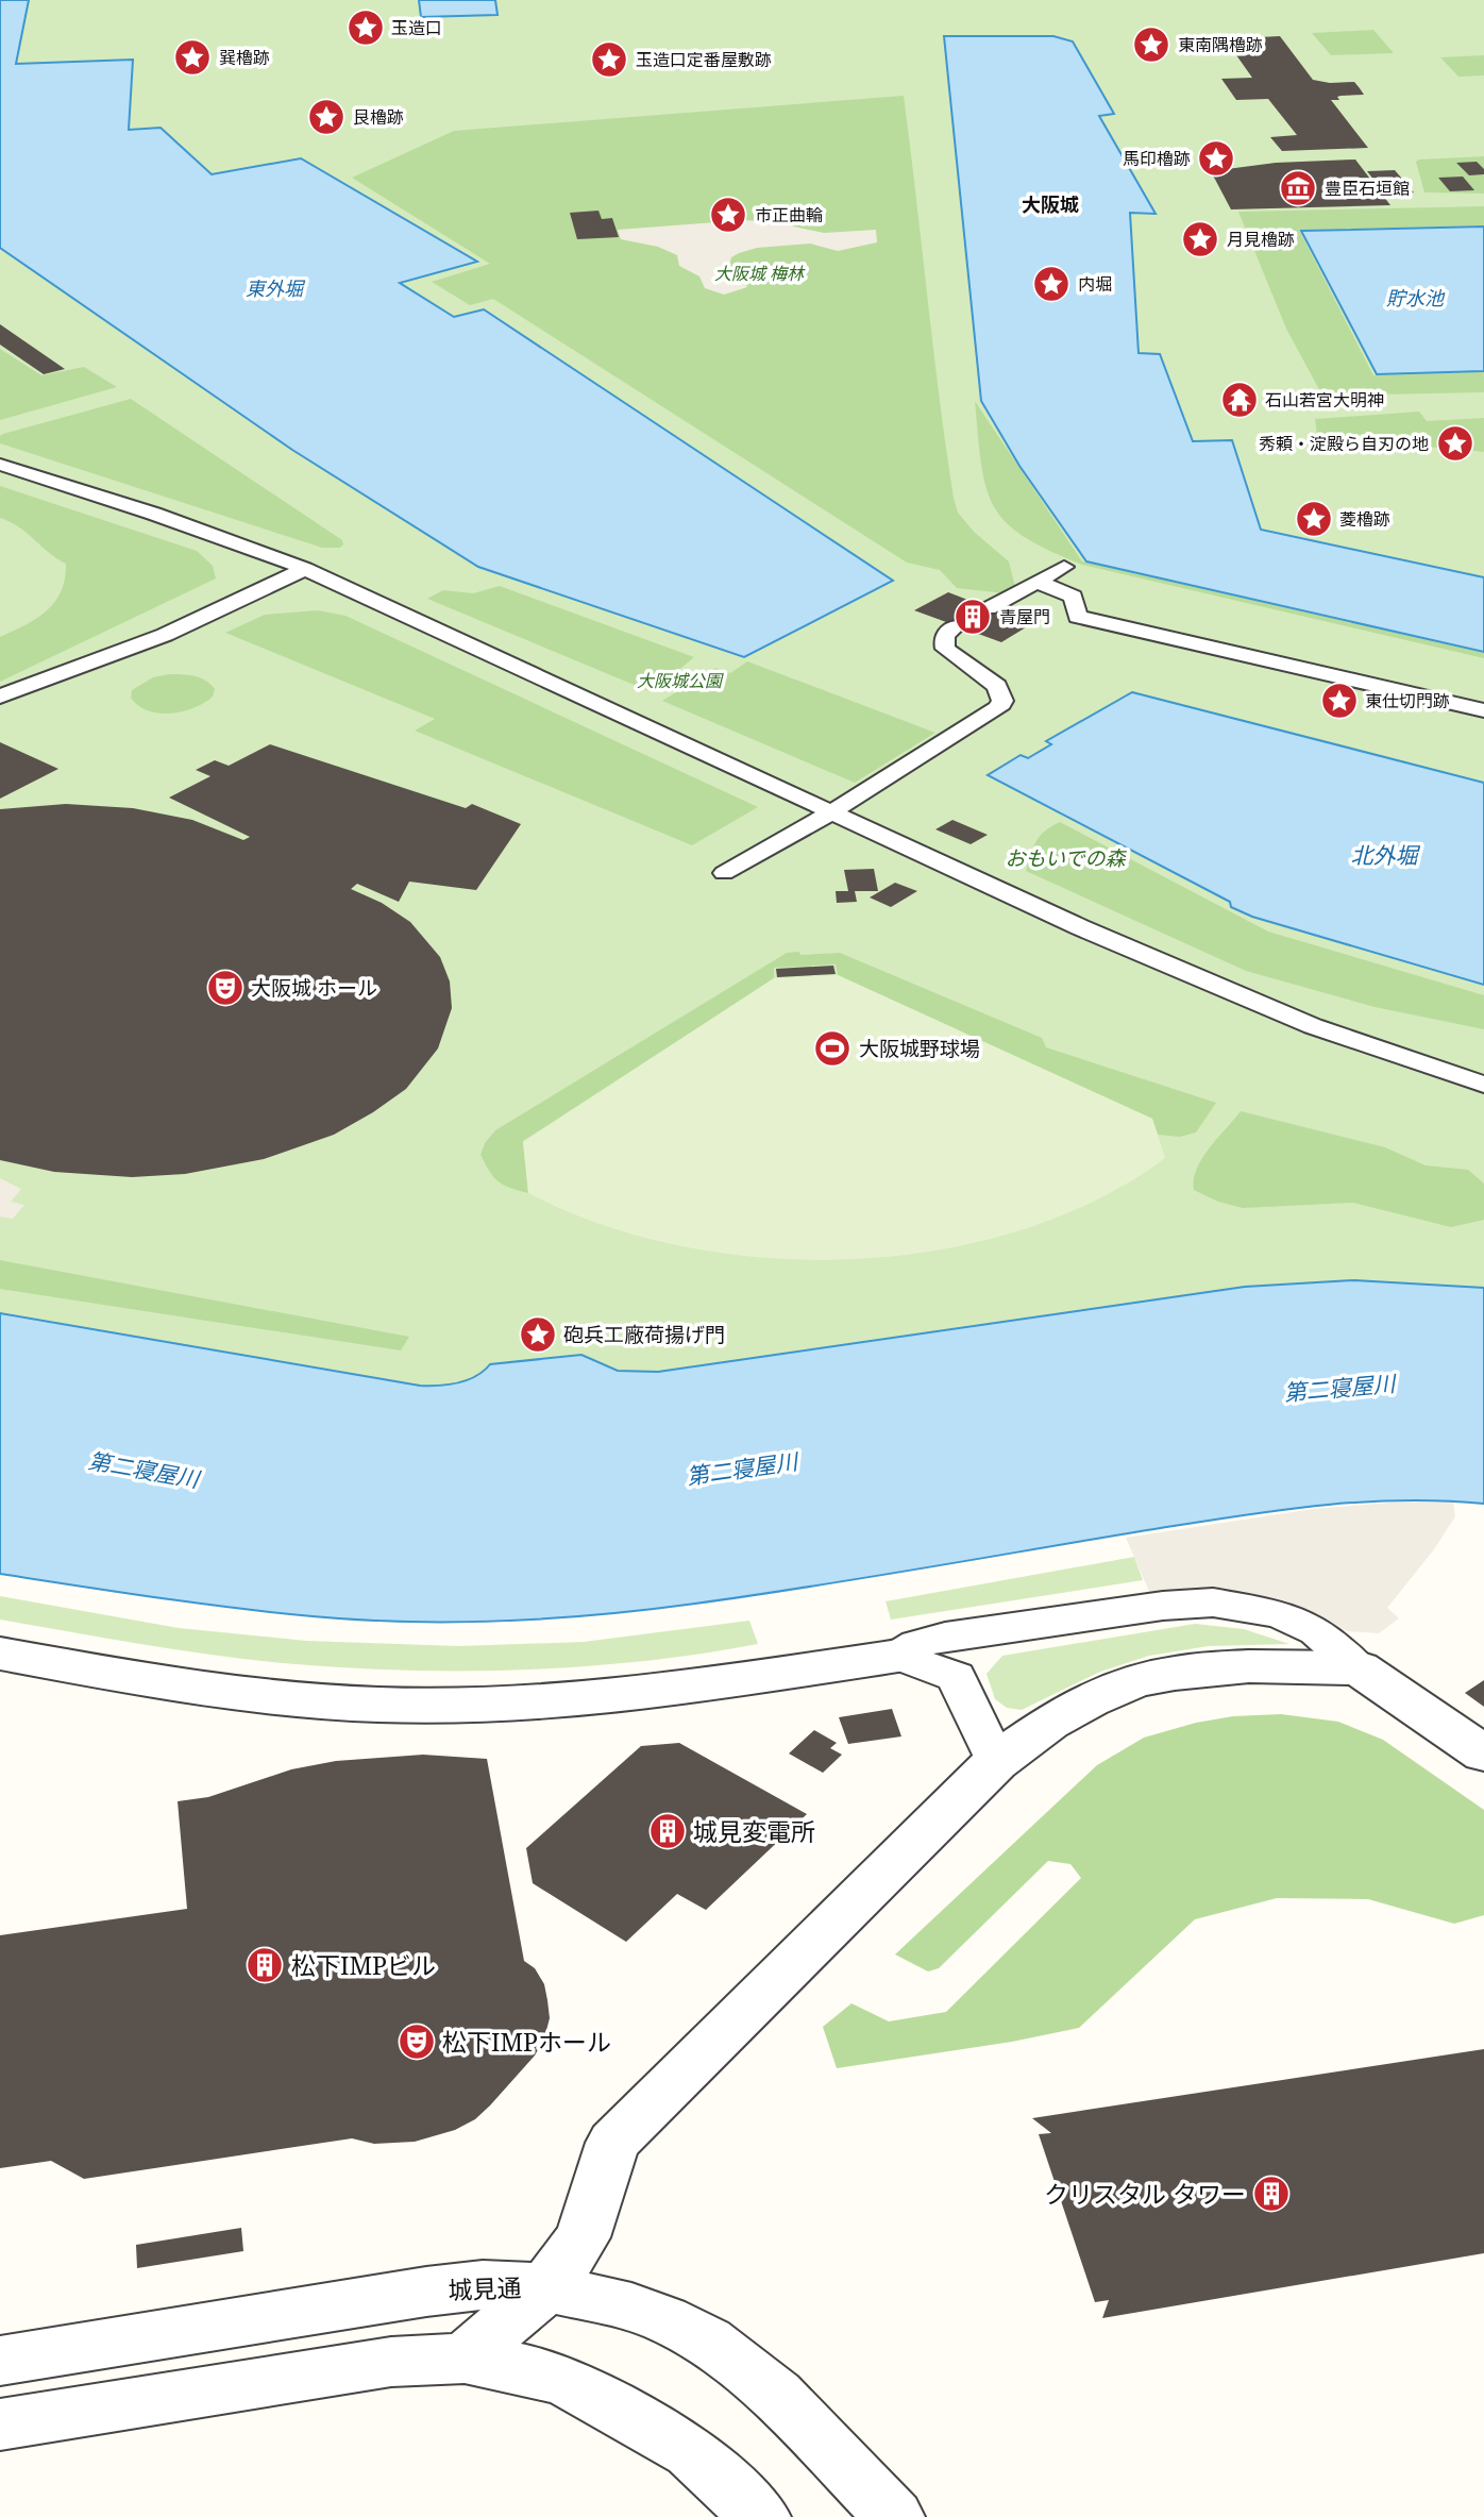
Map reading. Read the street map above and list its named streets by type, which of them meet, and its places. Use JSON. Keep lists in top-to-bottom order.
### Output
{
  "streets": {
    "street": ["城見通"]
  },
  "districts": ["大阪城"],
  "water": [
    "東外堀",
    "貯水池",
    "北外堀",
    "第二寝屋川"
  ],
  "parks": ["大阪城 梅林", "大阪城公園", "おもいでの森"],
  "places": {
    "place": [
      "玉造口",
      "東南隅櫓跡",
      "巽櫓跡",
      "玉造口定番屋敷跡",
      "艮櫓跡",
      "馬印櫓跡",
      "市正曲輪",
      "月見櫓跡",
      "内堀",
      "秀頼・淀殿ら自刃の地",
      "菱櫓跡",
      "東仕切門跡",
      "砲兵工廠荷揚げ門"
    ],
    "museum": ["豊臣石垣館"],
    "temple": ["石山若宮大明神"],
    "building": [
      "青屋門",
      "城見変電所",
      "松下IMPビル",
      "クリスタル タワー"
    ],
    "theatre": ["大阪城 ホール", "松下IMPホール"],
    "sports": ["大阪城野球場"]
  }
}
